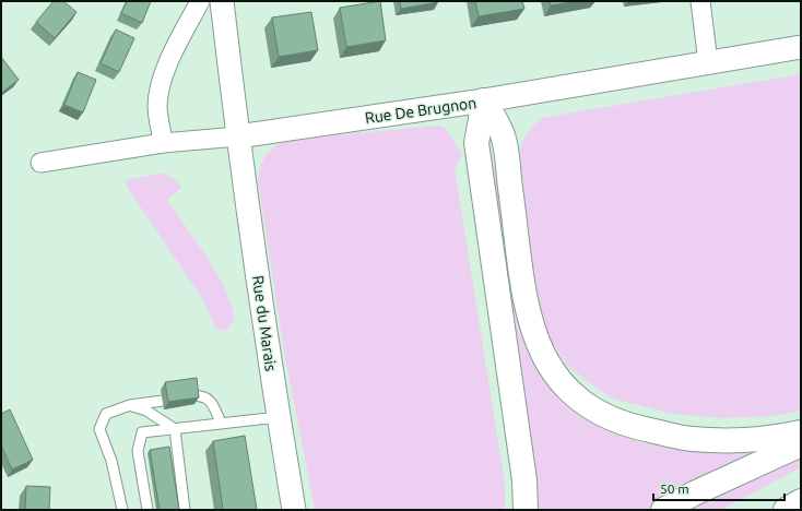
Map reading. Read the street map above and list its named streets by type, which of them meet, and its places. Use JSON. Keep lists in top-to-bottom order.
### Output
{
  "streets": {
    "street": ["Rue De Brugnon", "Rue du Marais"]
  },
  "crossings": [
    ["Rue De Brugnon", "Rue du Marais"]
  ],
  "scale_bar": "50 m"
}
